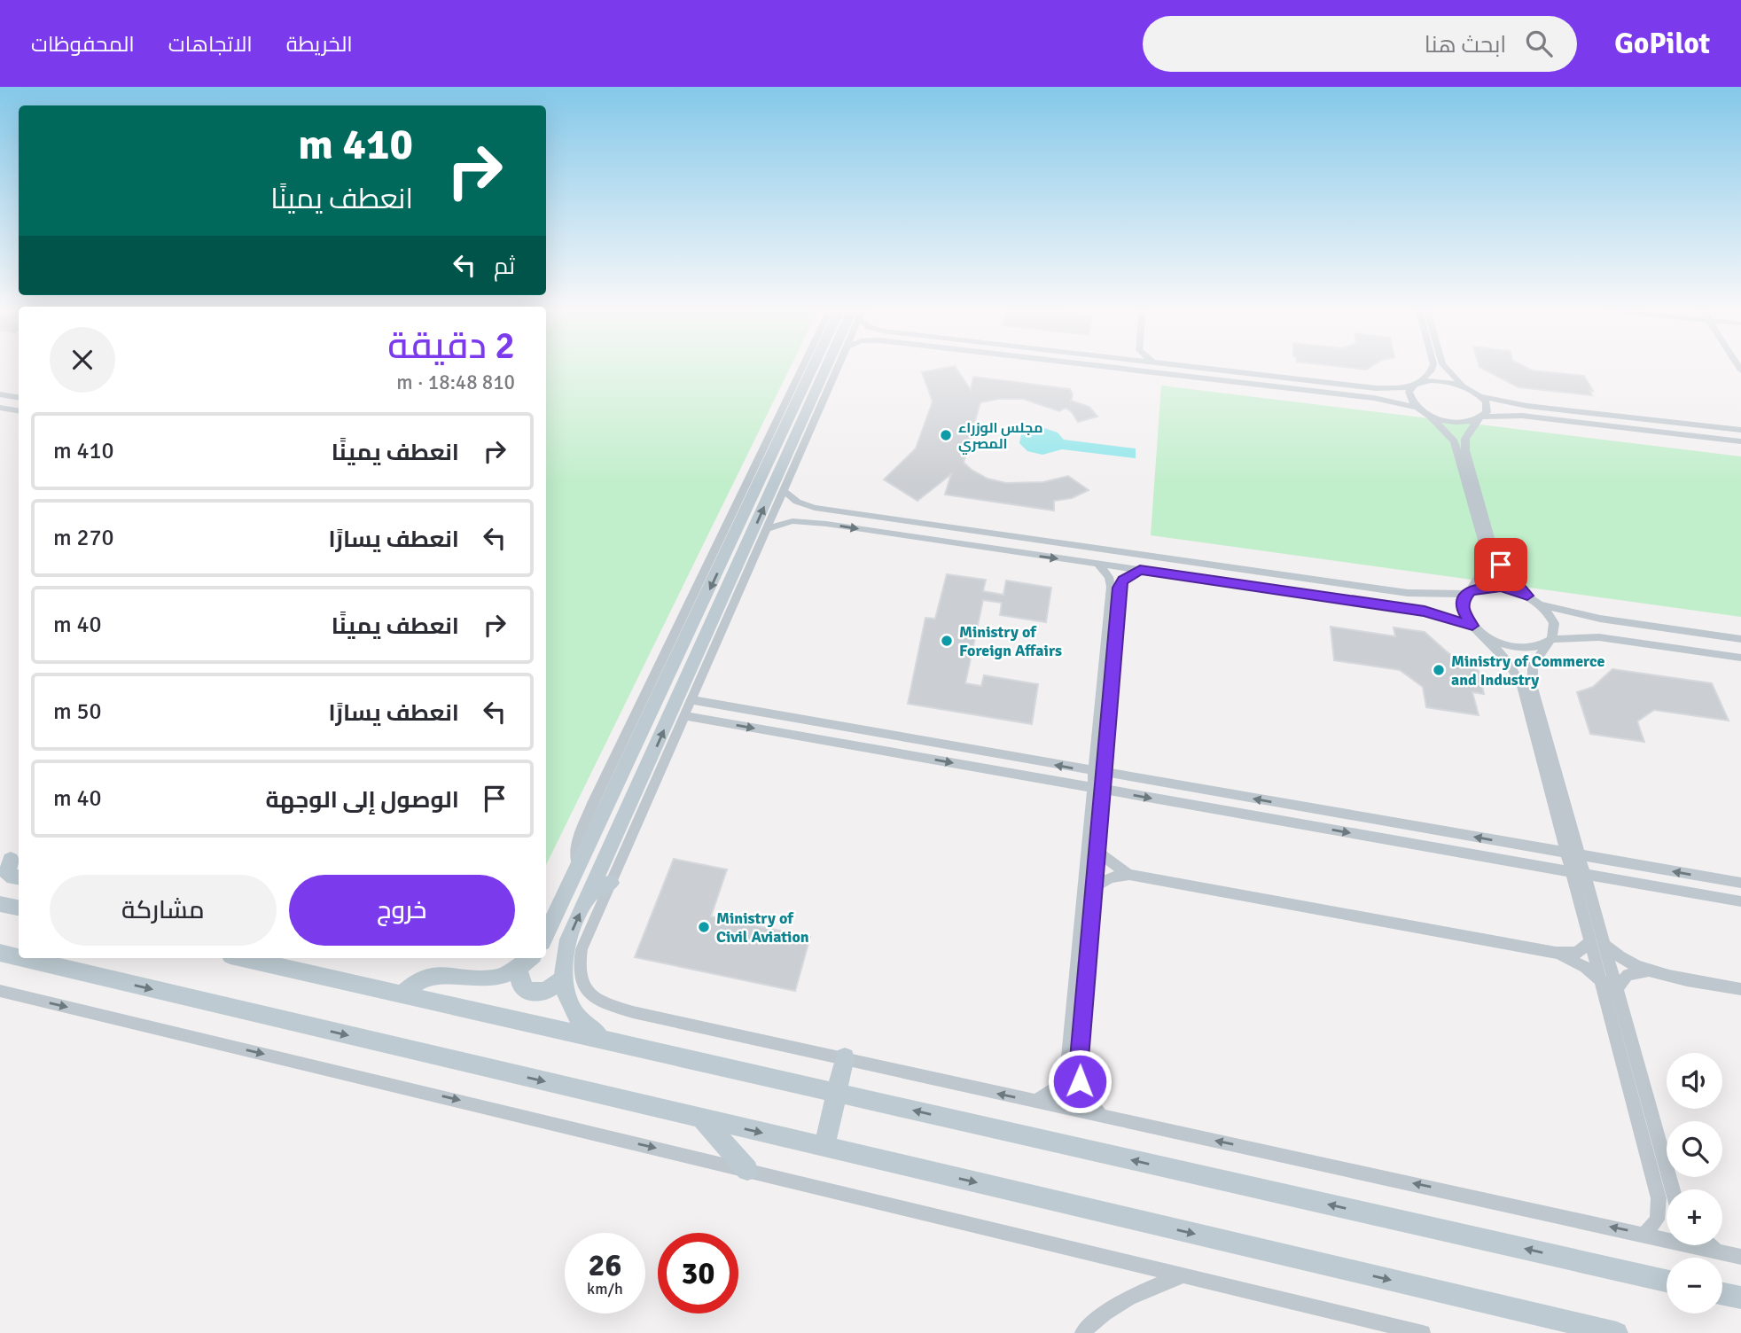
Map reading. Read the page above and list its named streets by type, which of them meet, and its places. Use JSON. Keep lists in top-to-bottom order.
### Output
{
  "places": [
    "مجلس الوزراء المصري",
    "Ministry of Foreign Affairs",
    "Ministry of Commerce and Industry",
    "Ministry of Civil Aviation"
  ],
  "page": {
    "header": "GoPilot",
    "search": "ابحث هنا",
    "nav": ["الخريطة", "الاتجاهات", "المحفوظات"],
    "turn": ["410 m", "انعطف يمينًا"],
    "then": "ثم",
    "heading": ["2 دقيقة", "810 m · 18:48"],
    "list": [
      {
        "name": "انعطف يمينًا",
        "value": "410 m"
      },
      {
        "name": "انعطف يسارًا",
        "value": "270 m"
      },
      {
        "name": "انعطف يمينًا",
        "value": "40 m"
      },
      {
        "name": "انعطف يسارًا",
        "value": "50 m"
      },
      {
        "name": "الوصول إلى الوجهة",
        "value": "40 m"
      }
    ],
    "buttons": ["خروج", "مشاركة"],
    "map_buttons": ["+", "−"],
    "speed": "26 km/h",
    "limit": "30"
  }
}
